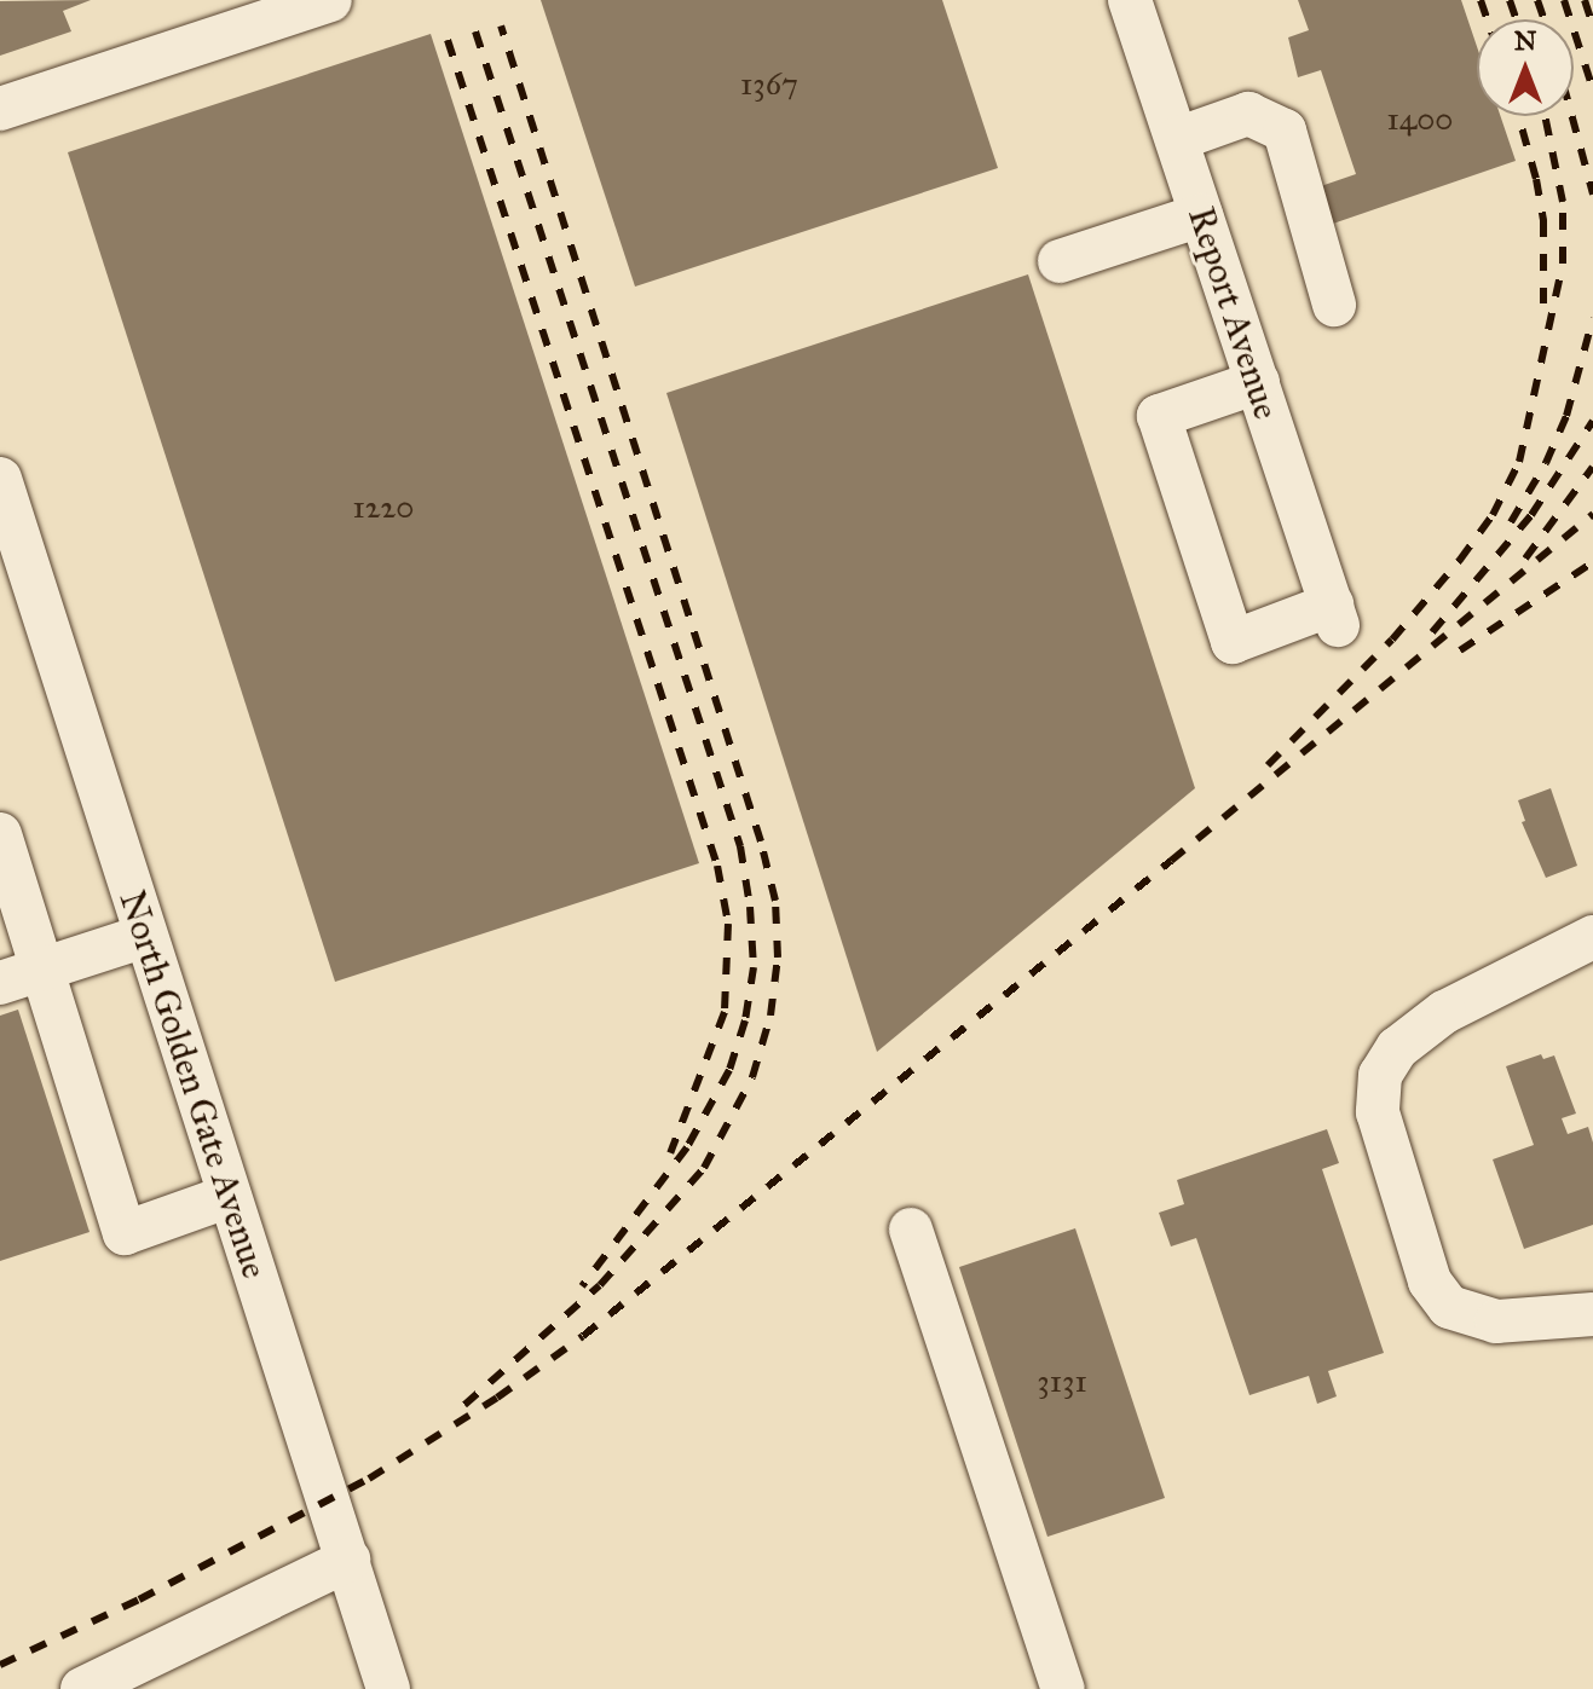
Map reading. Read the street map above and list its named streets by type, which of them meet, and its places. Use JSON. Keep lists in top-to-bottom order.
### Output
{
  "streets": {
    "street": ["Report Avenue", "North Golden Gate Avenue"]
  },
  "house_numbers": [
    "1367",
    "1400",
    "1220",
    "3131"
  ],
  "north": "top"
}
